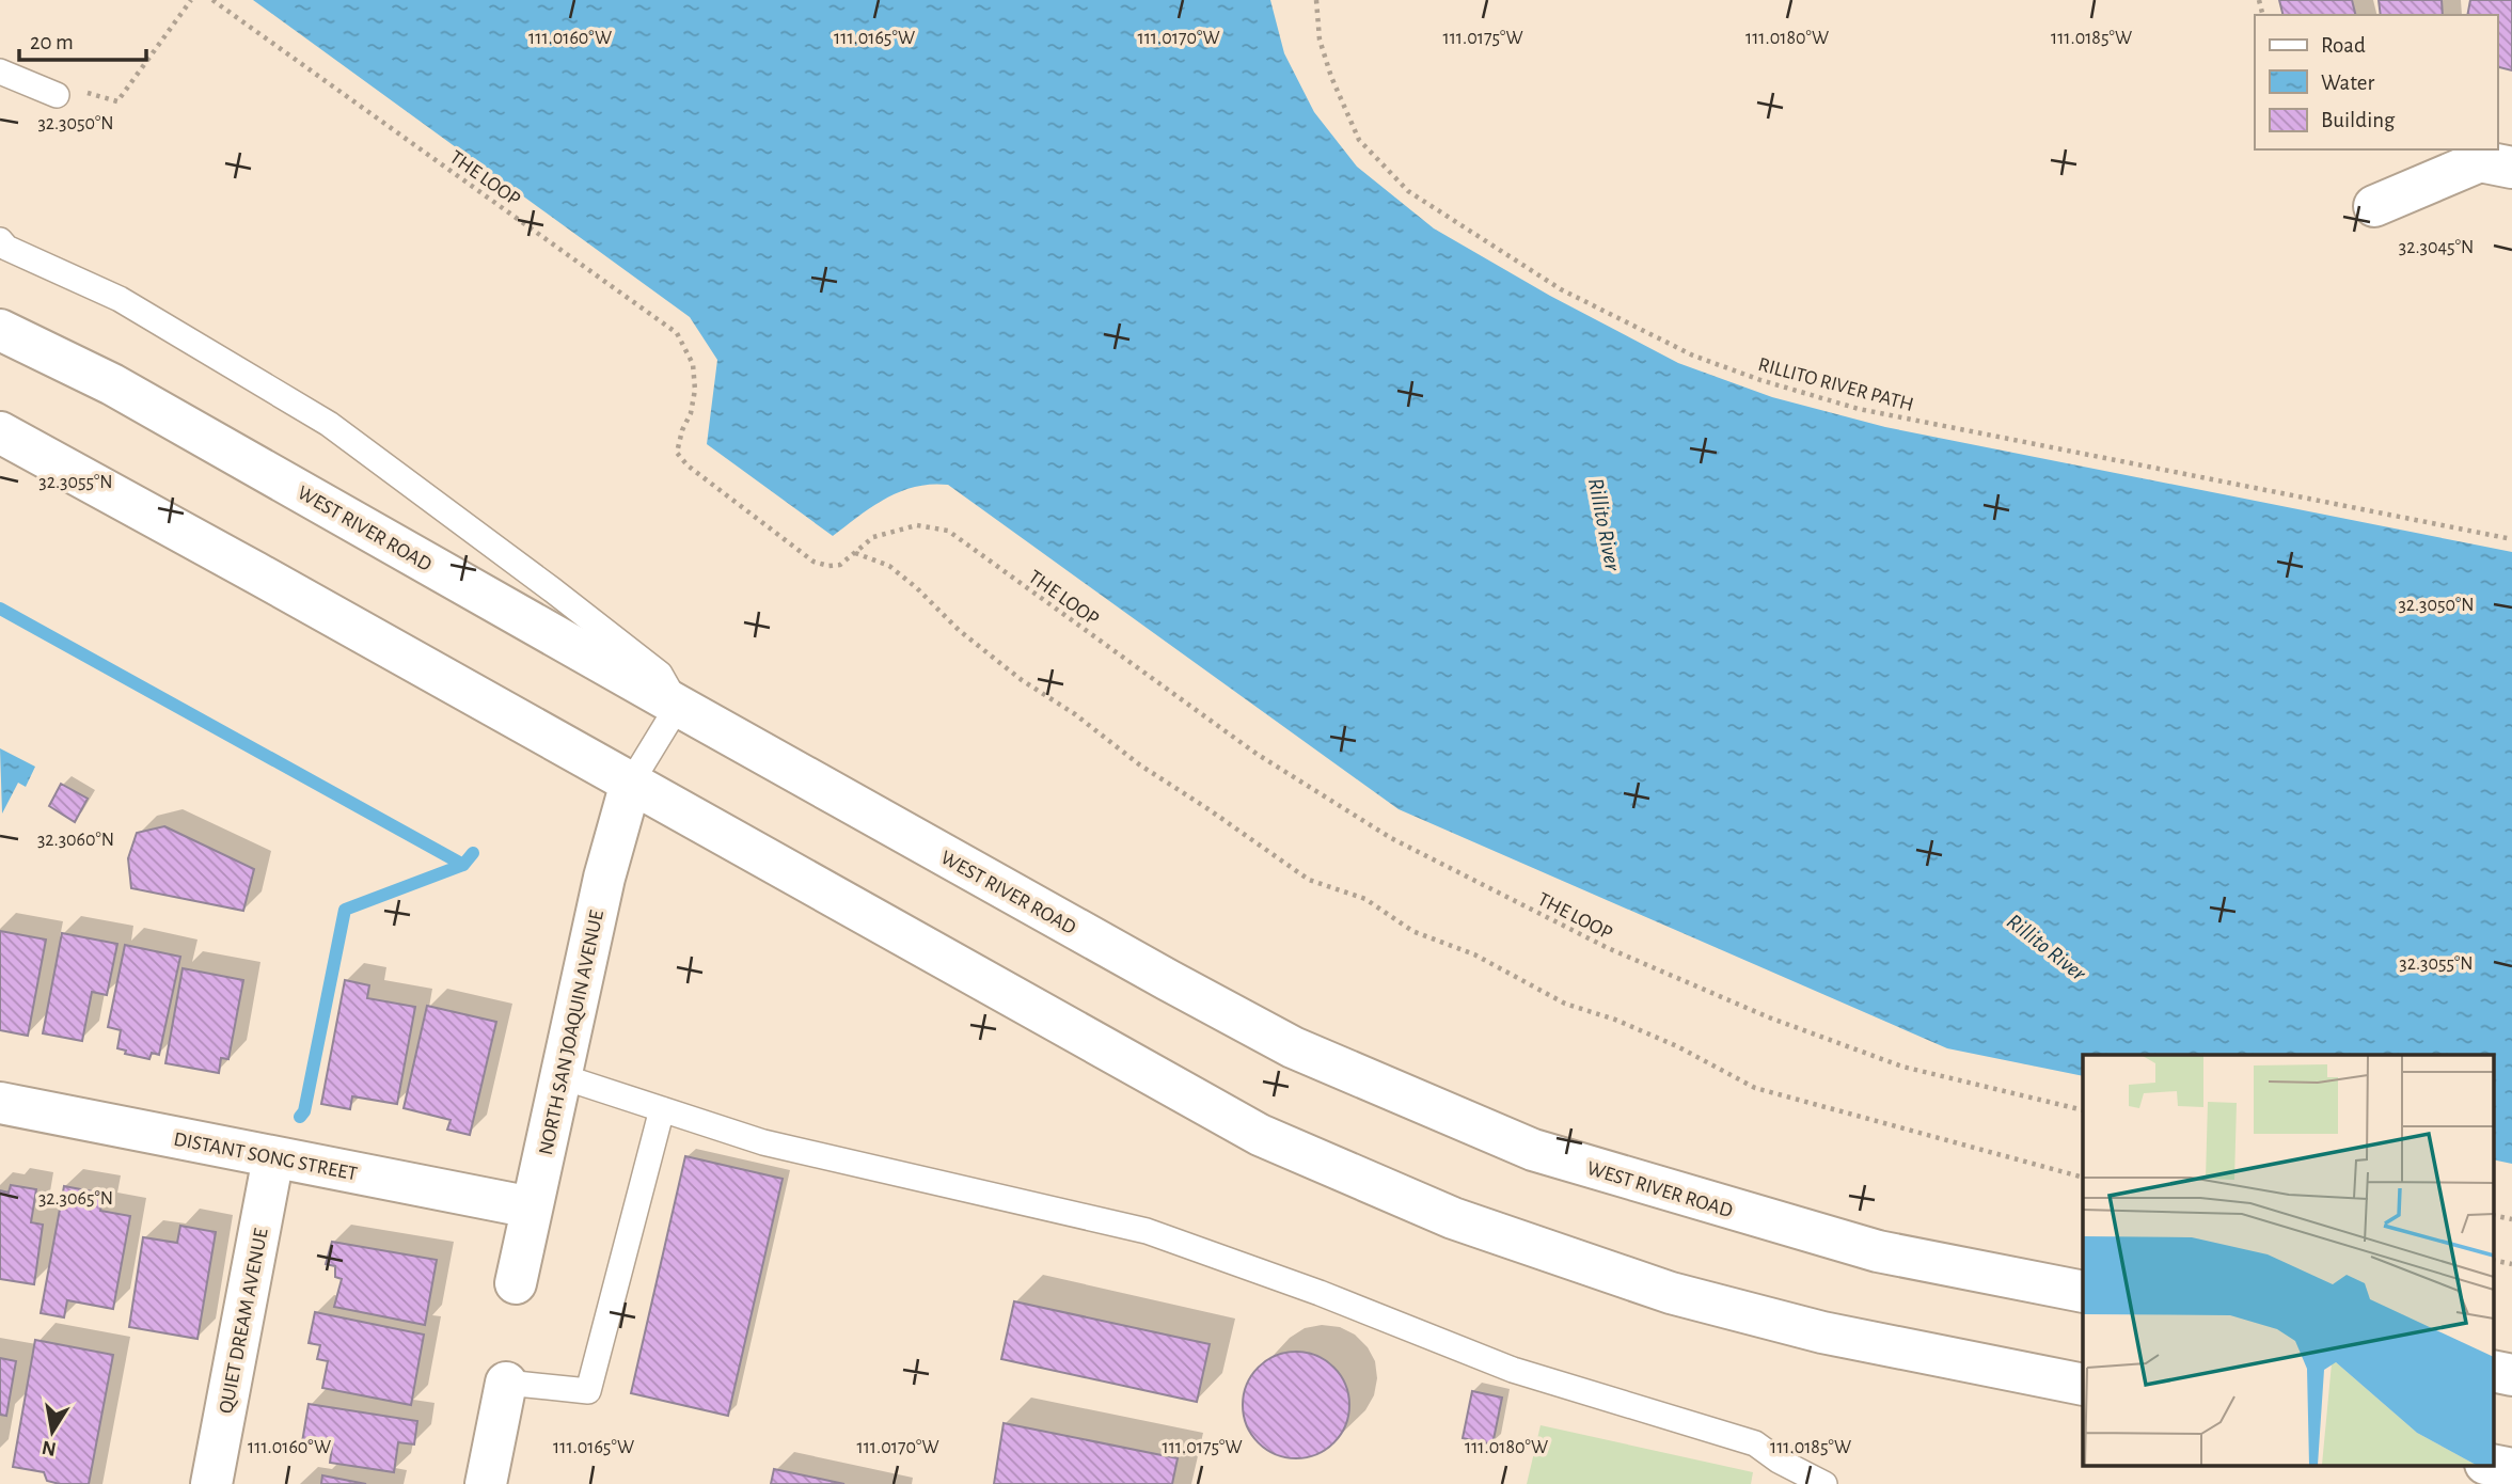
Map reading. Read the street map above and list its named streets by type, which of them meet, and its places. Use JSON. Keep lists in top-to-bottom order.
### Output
{
  "streets": {
    "main road": [
      "WEST RIVER ROAD",
      "NORTH SAN JOAQUIN AVENUE",
      "DISTANT SONG STREET",
      "QUIET DREAM AVENUE"
    ],
    "path": ["THE LOOP", "RILLITO RIVER PATH"]
  },
  "crossings": [
    ["NORTH SAN JOAQUIN AVENUE", "DISTANT SONG STREET"],
    ["DISTANT SONG STREET", "QUIET DREAM AVENUE"]
  ],
  "water": ["Rillito River"],
  "legend": ["Road", "Water", "Building"],
  "scale_bar": "20 m",
  "north": "bottom",
  "coordinates": [
    "111.0160°W",
    "111.0165°W",
    "111.0170°W",
    "111.0175°W",
    "111.0180°W",
    "111.0185°W",
    "32.3050°N",
    "32.3045°N",
    "32.3055°N",
    "32.3060°N",
    "32.3065°N"
  ]
}
